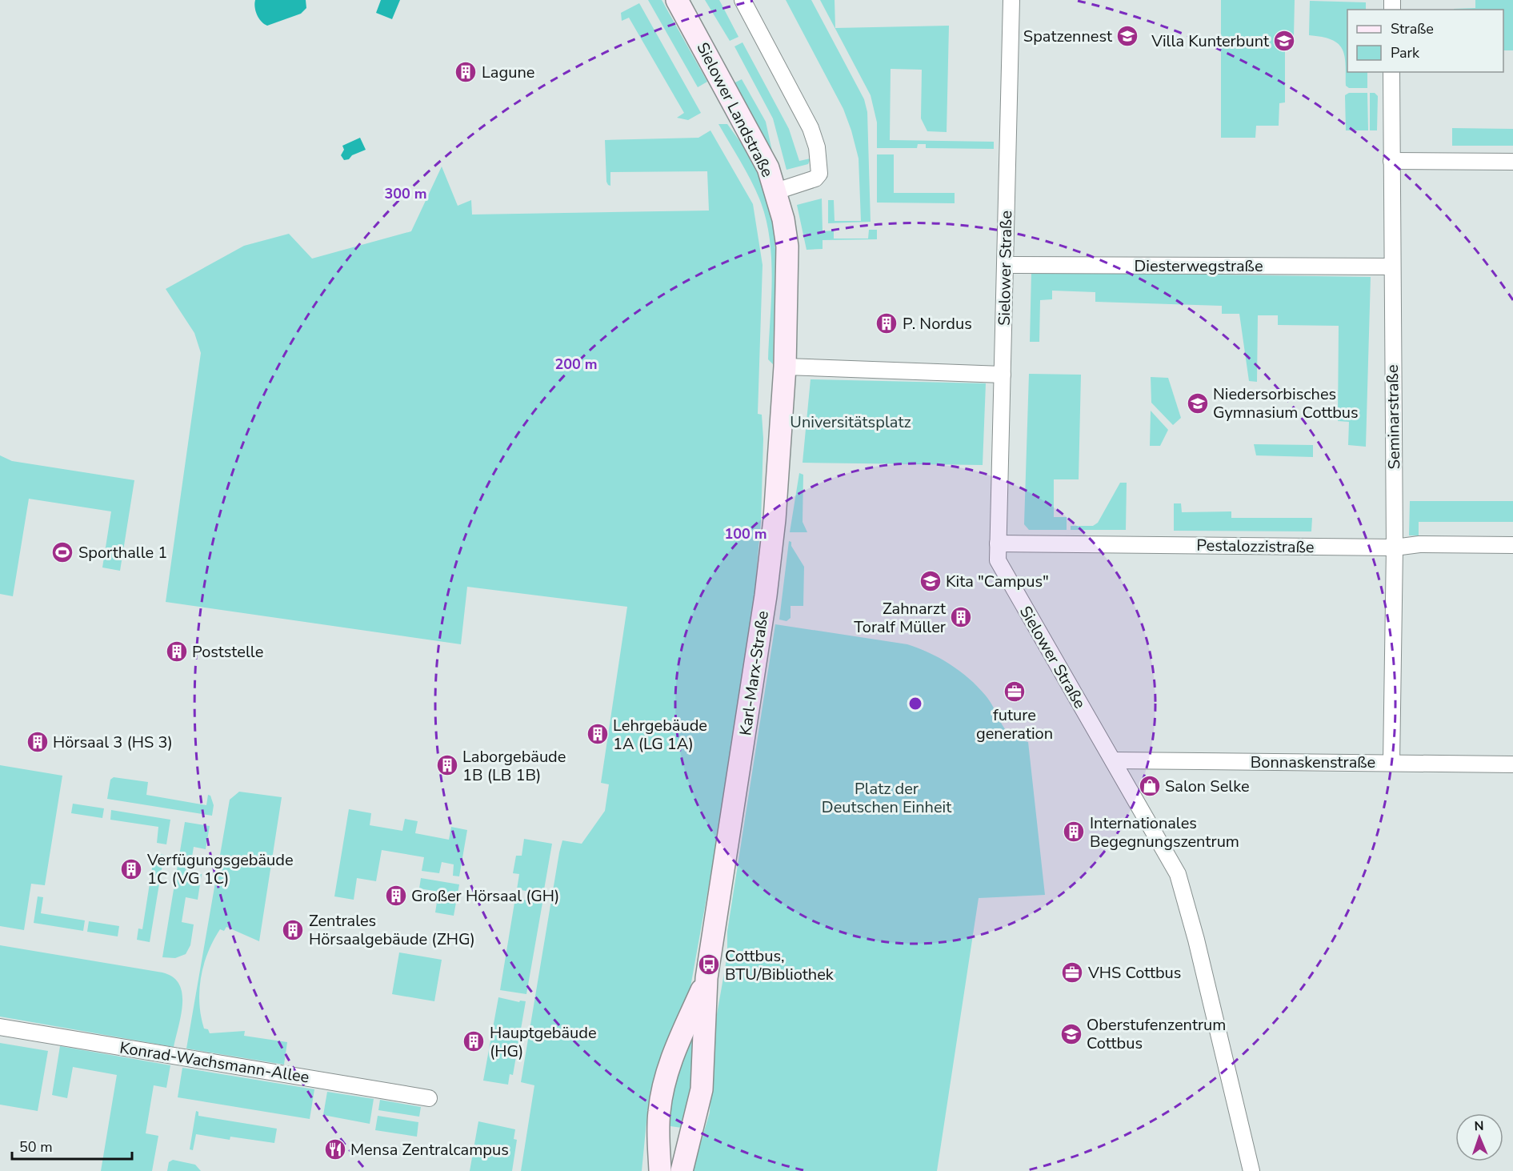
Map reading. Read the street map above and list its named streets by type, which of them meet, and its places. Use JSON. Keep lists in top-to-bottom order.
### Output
{
  "streets": {
    "street": [
      "Sielower Landstraße",
      "Diesterwegstraße",
      "Sielower Straße",
      "Seminarstraße",
      "Pestalozzistraße",
      "Karl-Marx-Straße",
      "Bonnaskenstraße",
      "Konrad-Wachsmann-Allee"
    ]
  },
  "crossings": [
    ["Sielower Landstraße", "Karl-Marx-Straße"],
    ["Diesterwegstraße", "Sielower Straße"],
    ["Diesterwegstraße", "Seminarstraße"],
    ["Sielower Straße", "Pestalozzistraße"],
    ["Sielower Straße", "Bonnaskenstraße"],
    ["Seminarstraße", "Pestalozzistraße"],
    ["Seminarstraße", "Bonnaskenstraße"]
  ],
  "parks": ["Universitätsplatz", "Platz der Deutschen Einheit"],
  "places": {
    "school or university": [
      "Spatzennest",
      "Villa Kunterbunt",
      "Niedersorbisches Gymnasium Cottbus",
      "Kita \"Campus\"",
      "Oberstufenzentrum Cottbus"
    ],
    "building": [
      "Lagune",
      "P. Nordus",
      "Zahnarzt Toralf Müller",
      "Poststelle",
      "Lehrgebäude 1A (LG 1A)",
      "Hörsaal 3 (HS 3)",
      "Laborgebäude 1B (LB 1B)",
      "Internationales Begegnungszentrum",
      "Verfügungsgebäude 1C (VG 1C)",
      "Großer Hörsaal (GH)",
      "Zentrales Hörsaalgebäude (ZHG)",
      "Hauptgebäude (HG)"
    ],
    "sports": ["Sporthalle 1"],
    "office": ["future generation", "VHS Cottbus"],
    "shop": ["Salon Selke"],
    "bus stop": ["Cottbus, BTU/Bibliothek"],
    "restaurant": ["Mensa Zentralcampus"]
  },
  "legend": ["Straße", "Park"],
  "scale_bar": "50 m",
  "north": "top",
  "rings": ["300 m", "200 m", "100 m"]
}
